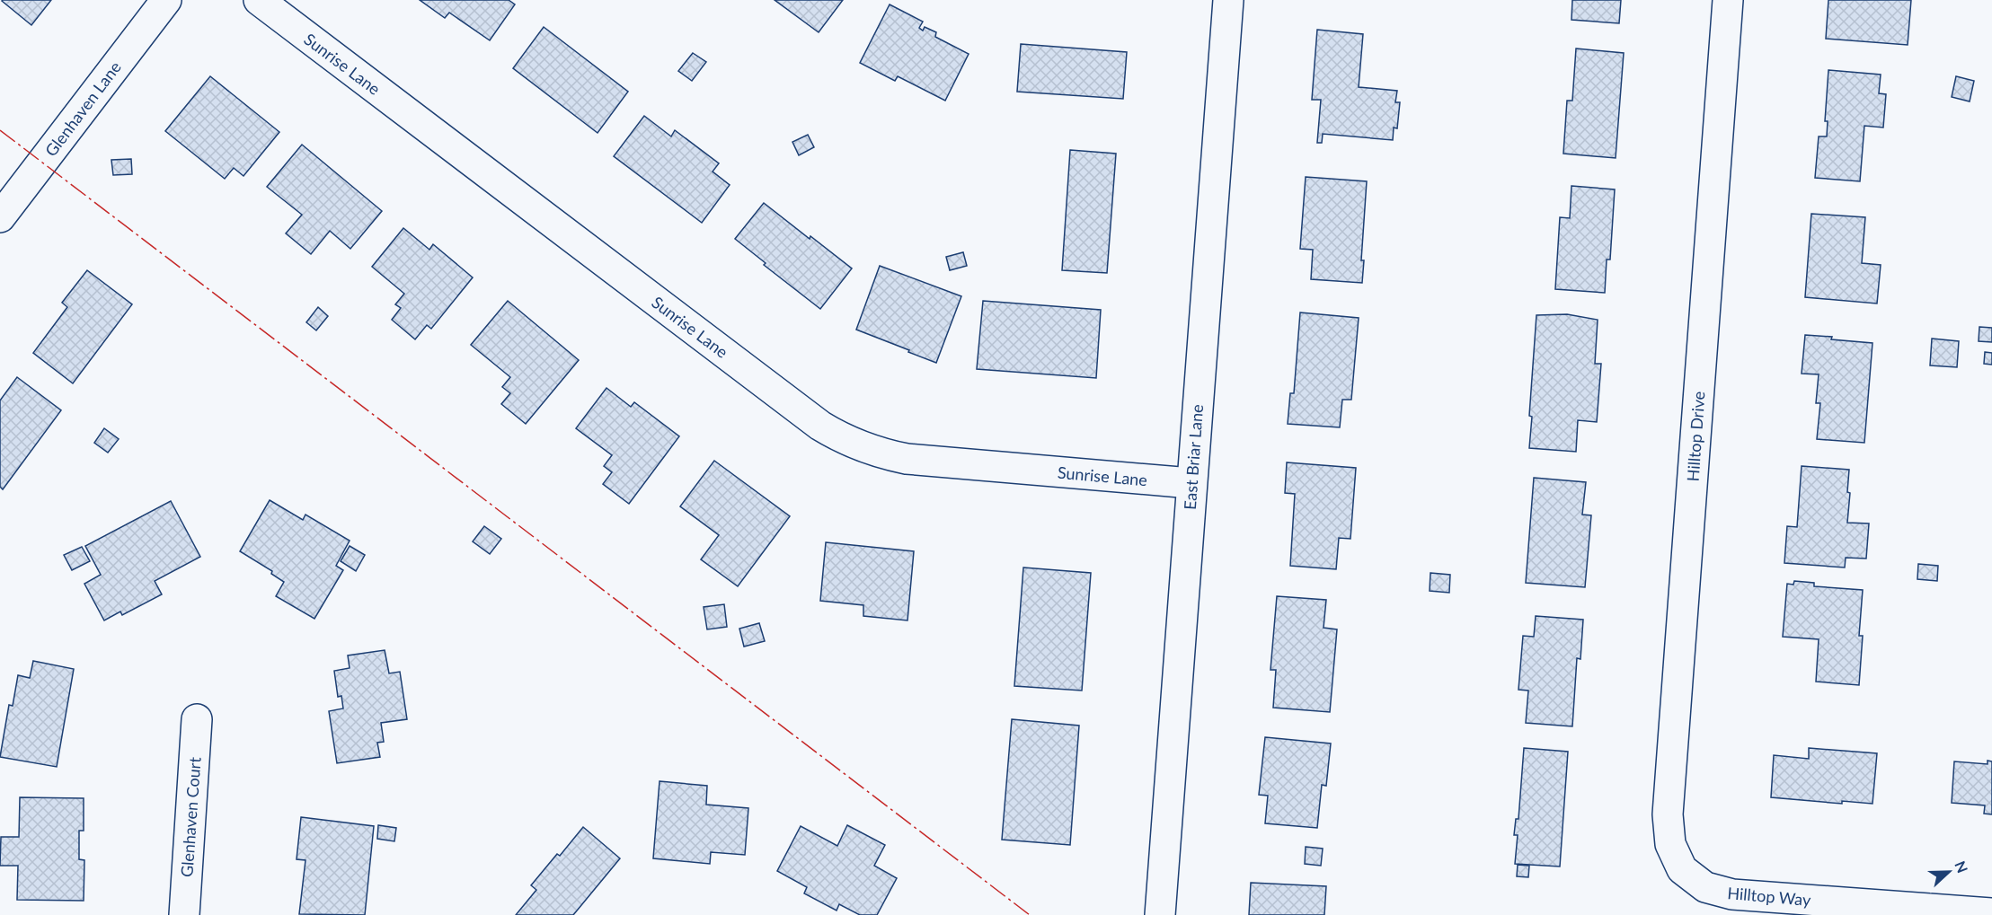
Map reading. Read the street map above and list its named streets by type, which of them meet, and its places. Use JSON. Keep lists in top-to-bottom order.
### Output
{
  "streets": {
    "street": [
      "Sunrise Lane",
      "Glenhaven Lane",
      "Hilltop Drive",
      "East Briar Lane",
      "Glenhaven Court",
      "Hilltop Way"
    ]
  },
  "crossings": [
    ["Sunrise Lane", "East Briar Lane"],
    ["Hilltop Drive", "Hilltop Way"]
  ],
  "north": "right"
}
